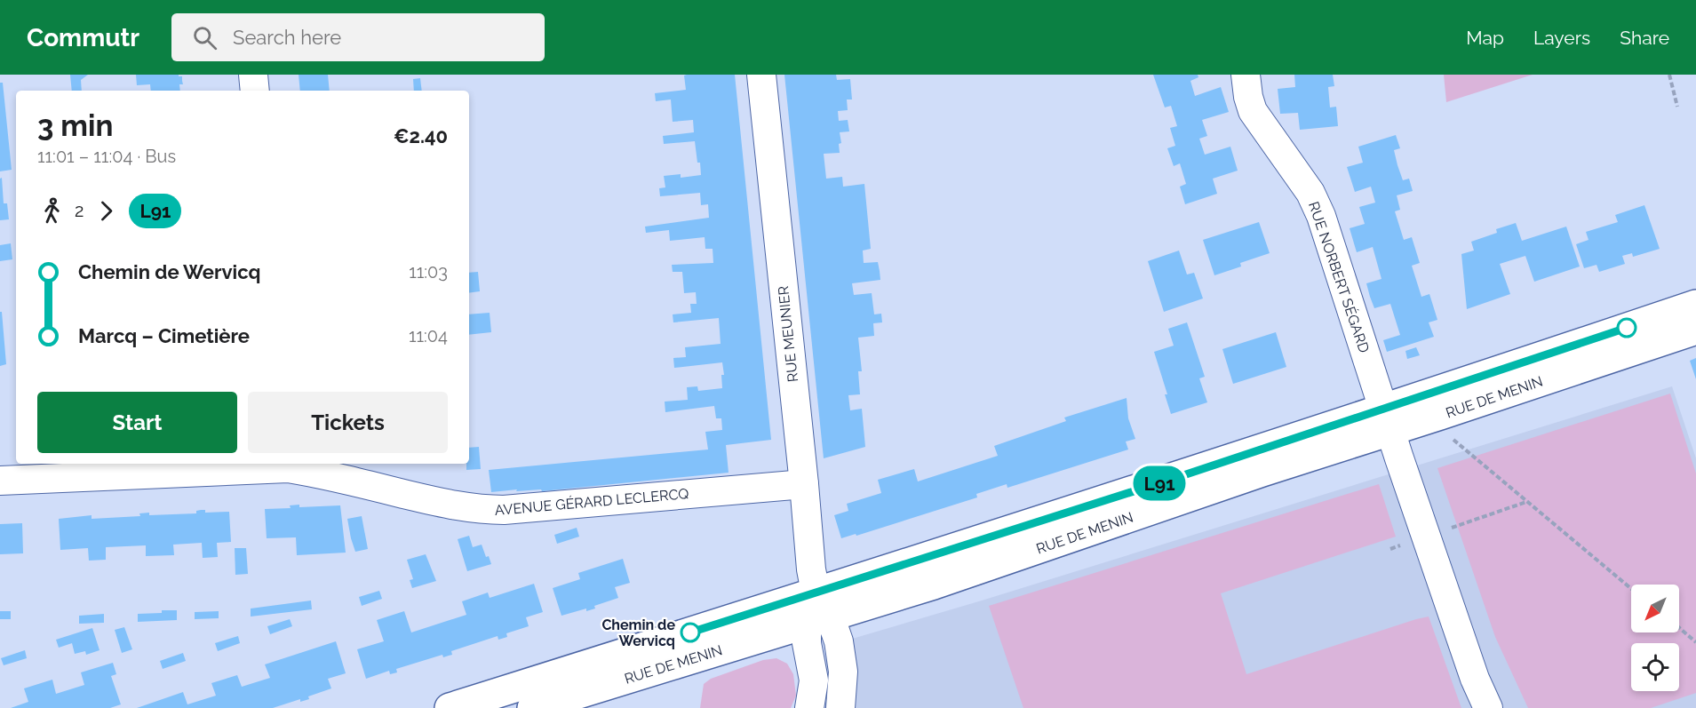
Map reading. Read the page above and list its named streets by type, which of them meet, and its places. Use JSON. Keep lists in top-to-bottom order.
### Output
{
  "streets": {
    "main road": ["RUE DE MENIN"],
    "street": ["RUE NORBERT SÉGARD", "RUE MEUNIER", "AVENUE GÉRARD LECLERCQ"]
  },
  "crossings": [
    ["RUE NORBERT SÉGARD", "RUE DE MENIN"],
    ["RUE MEUNIER", "RUE DE MENIN"],
    ["RUE MEUNIER", "AVENUE GÉRARD LECLERCQ"]
  ],
  "places": ["Chemin de Wervicq"],
  "lines": ["bus line L91"],
  "north": "bottom left",
  "page": {
    "header": "Commutr",
    "search": "Search here",
    "nav": ["Map", "Layers", "Share"],
    "on_map": "L91",
    "heading": ["3 min", "11:01 – 11:04 · Bus", "€2.40"],
    "legs": ["2", "L91"],
    "list": [
      {
        "name": "Chemin de Wervicq",
        "value": "11:03"
      },
      {
        "name": "Marcq – Cimetière",
        "value": "11:04"
      }
    ],
    "buttons": ["Start", "Tickets"]
  }
}
